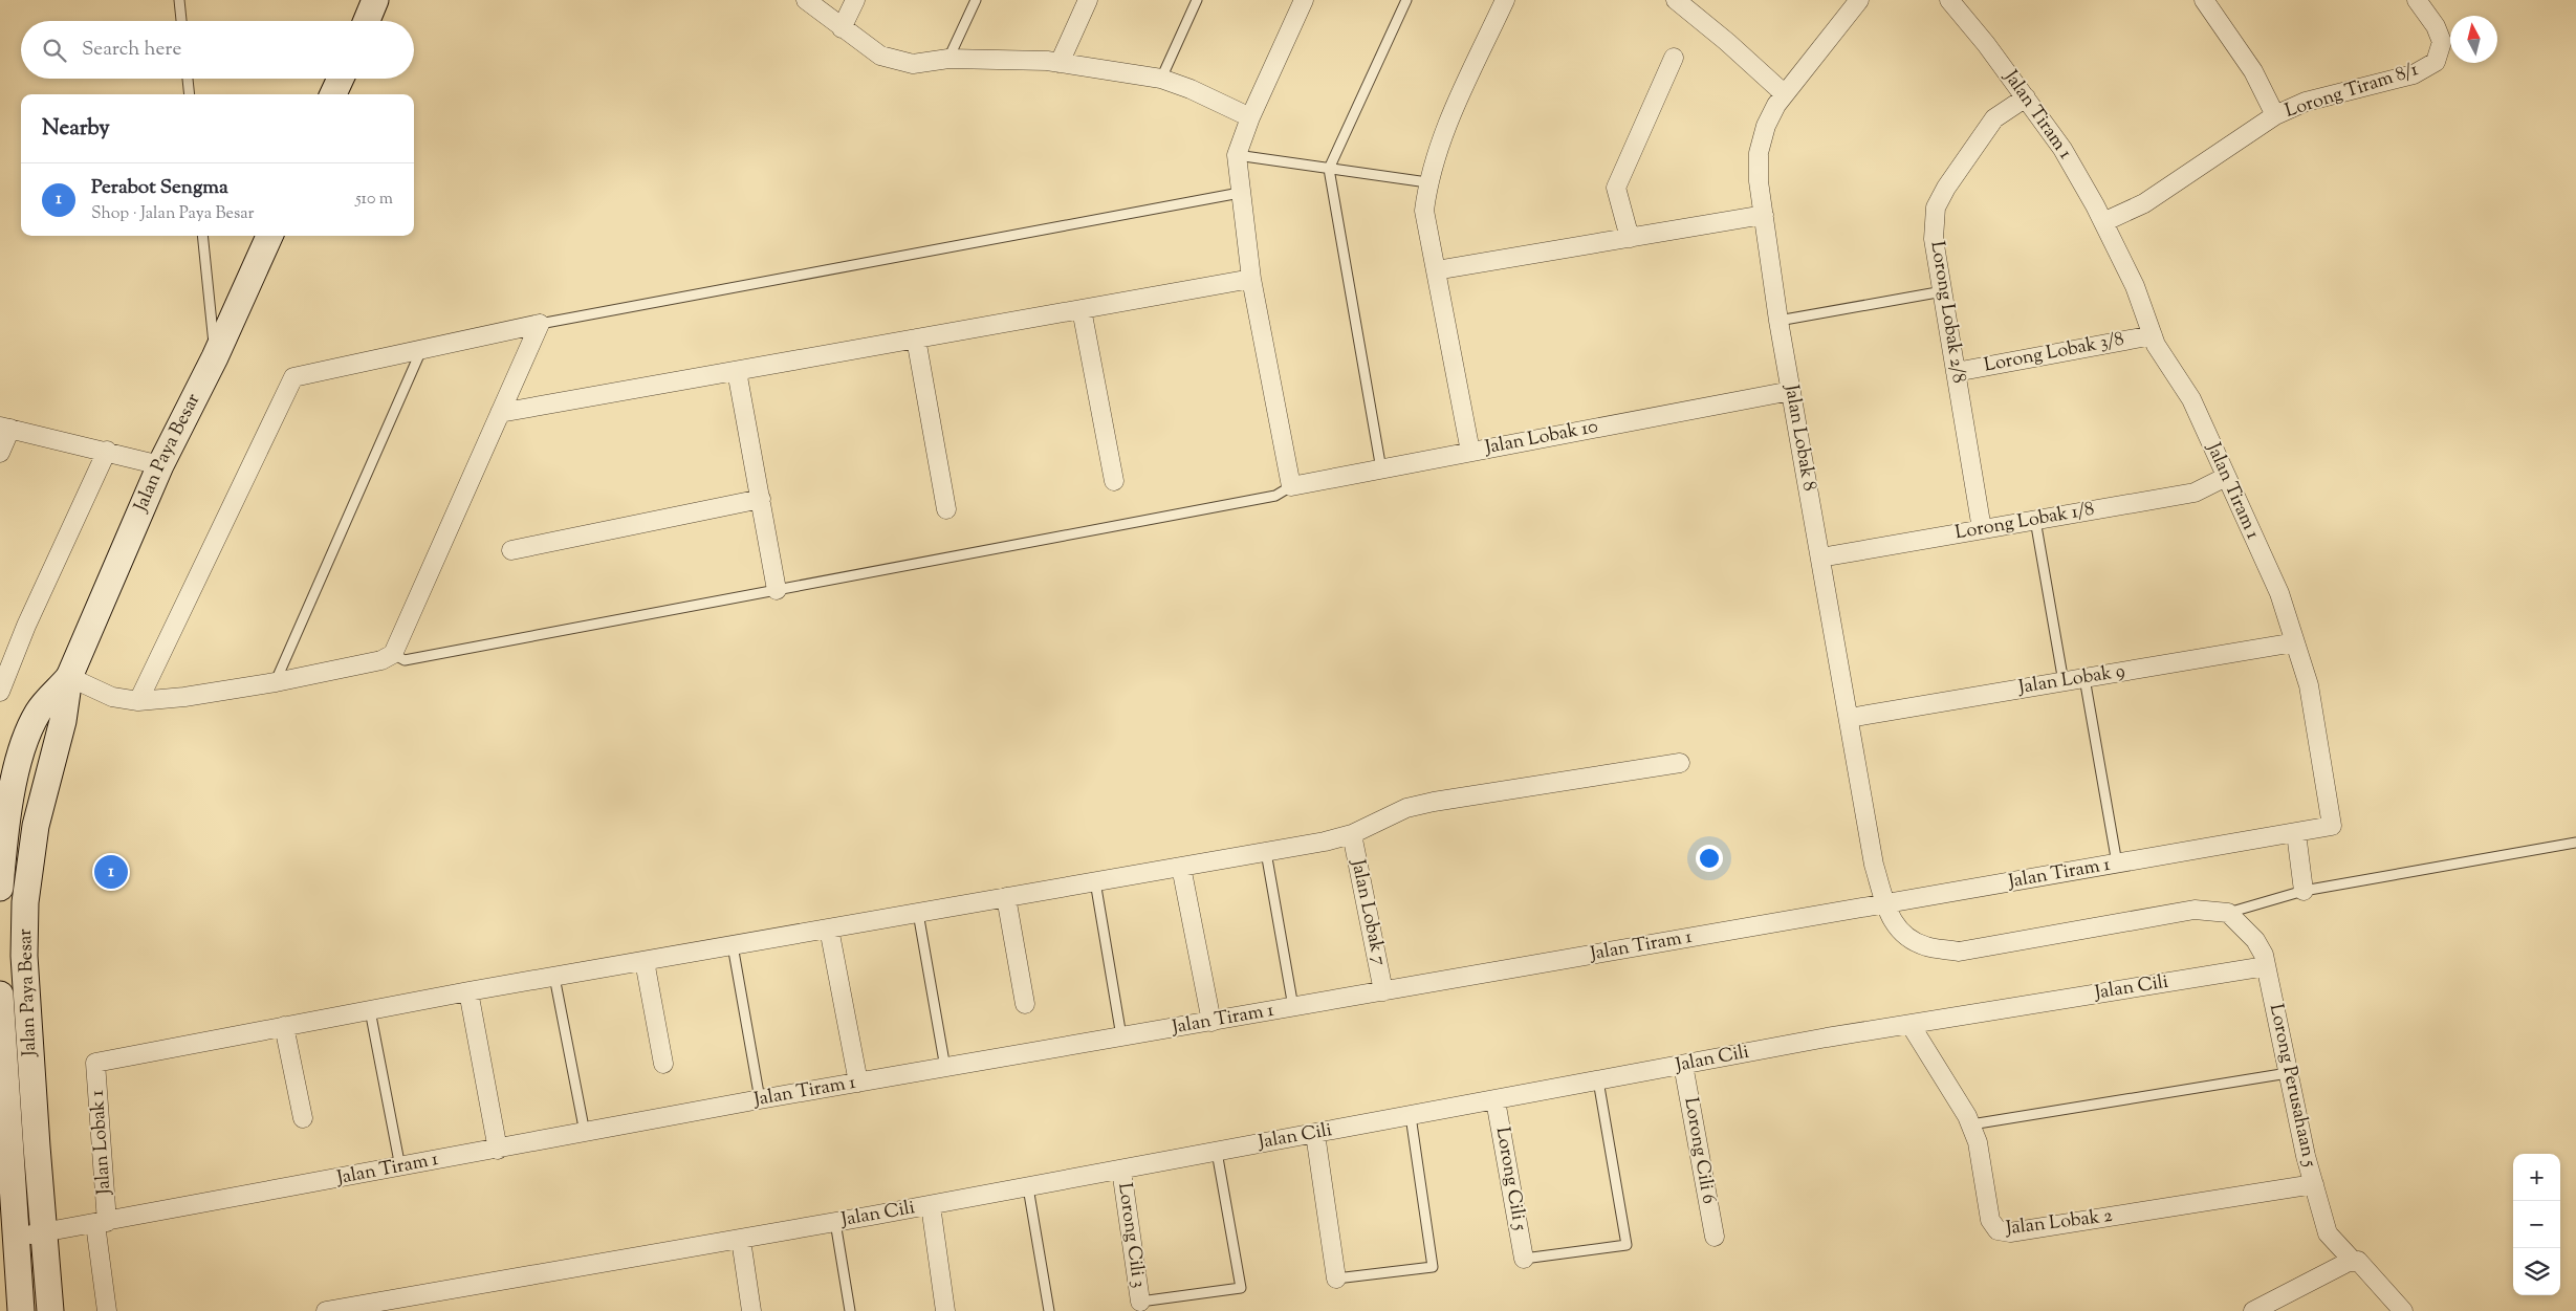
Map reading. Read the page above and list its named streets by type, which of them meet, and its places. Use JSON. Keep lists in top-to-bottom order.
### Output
{
  "streets": {
    "street": [
      "Lorong Tiram 8/1",
      "Jalan Tiram 1",
      "Lorong Lobak 2/8",
      "Lorong Lobak 3/8",
      "Jalan Lobak 10",
      "Jalan Lobak 8",
      "Jalan Paya Besar",
      "Lorong Lobak 1/8",
      "Jalan Lobak 9",
      "Jalan Lobak 7",
      "Jalan Cili",
      "Lorong Perusahaan 5",
      "Jalan Lobak 1",
      "Lorong Cili 6",
      "Lorong Cili 5",
      "Jalan Lobak 2",
      "Lorong Cili 3"
    ]
  },
  "crossings": [
    ["Lorong Tiram 8/1", "Jalan Tiram 1"],
    ["Jalan Tiram 1", "Lorong Lobak 2/8"],
    ["Jalan Tiram 1", "Lorong Lobak 3/8"],
    ["Jalan Tiram 1", "Jalan Lobak 8"],
    ["Jalan Tiram 1", "Jalan Paya Besar"],
    ["Jalan Tiram 1", "Lorong Lobak 1/8"],
    ["Jalan Tiram 1", "Jalan Lobak 9"],
    ["Jalan Tiram 1", "Jalan Lobak 7"],
    ["Jalan Tiram 1", "Jalan Lobak 1"],
    ["Lorong Lobak 2/8", "Lorong Lobak 3/8"],
    ["Lorong Lobak 2/8", "Lorong Lobak 1/8"],
    ["Jalan Lobak 10", "Jalan Lobak 8"],
    ["Jalan Lobak 8", "Lorong Lobak 1/8"],
    ["Jalan Lobak 8", "Jalan Lobak 9"],
    ["Jalan Cili", "Lorong Perusahaan 5"],
    ["Jalan Cili", "Lorong Cili 6"],
    ["Jalan Cili", "Lorong Cili 5"],
    ["Jalan Cili", "Jalan Lobak 2"],
    ["Jalan Cili", "Lorong Cili 3"],
    ["Lorong Perusahaan 5", "Jalan Lobak 2"]
  ],
  "north": "top",
  "page": {
    "search": "Search here",
    "heading": "Nearby",
    "list": [
      {
        "mark": "1",
        "name": "Perabot Sengma",
        "note": "Shop · Jalan Paya Besar",
        "value": "510 m"
      }
    ],
    "pins": "1",
    "map_buttons": ["+", "−"]
  }
}
